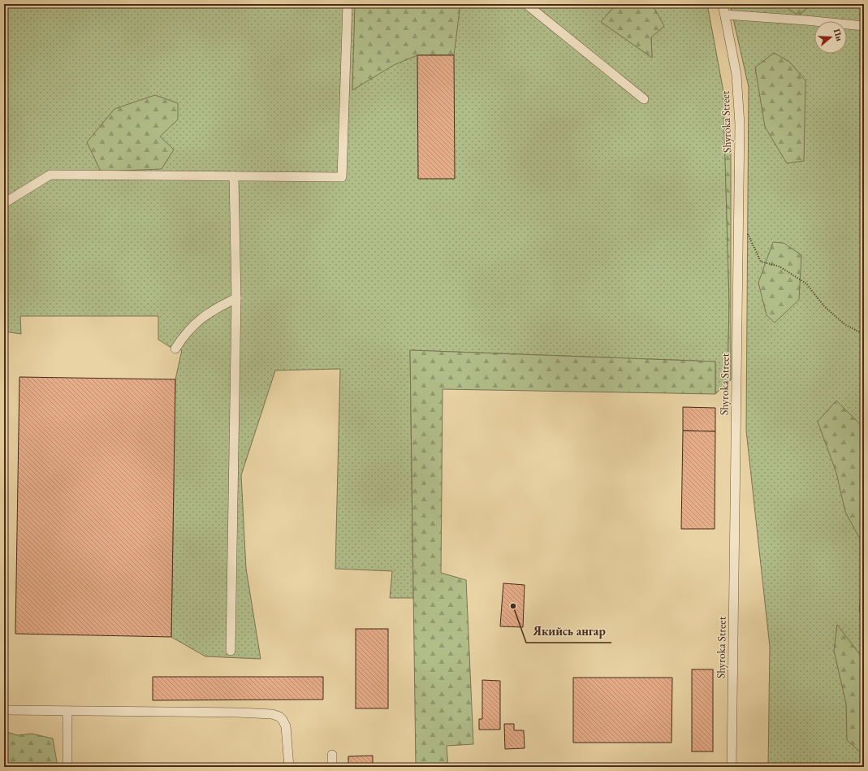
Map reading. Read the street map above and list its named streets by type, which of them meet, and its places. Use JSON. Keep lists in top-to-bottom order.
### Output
{
  "streets": {
    "street": ["Shyroka Street"]
  },
  "places": ["Якийсь ангар"],
  "north": "right"
}
